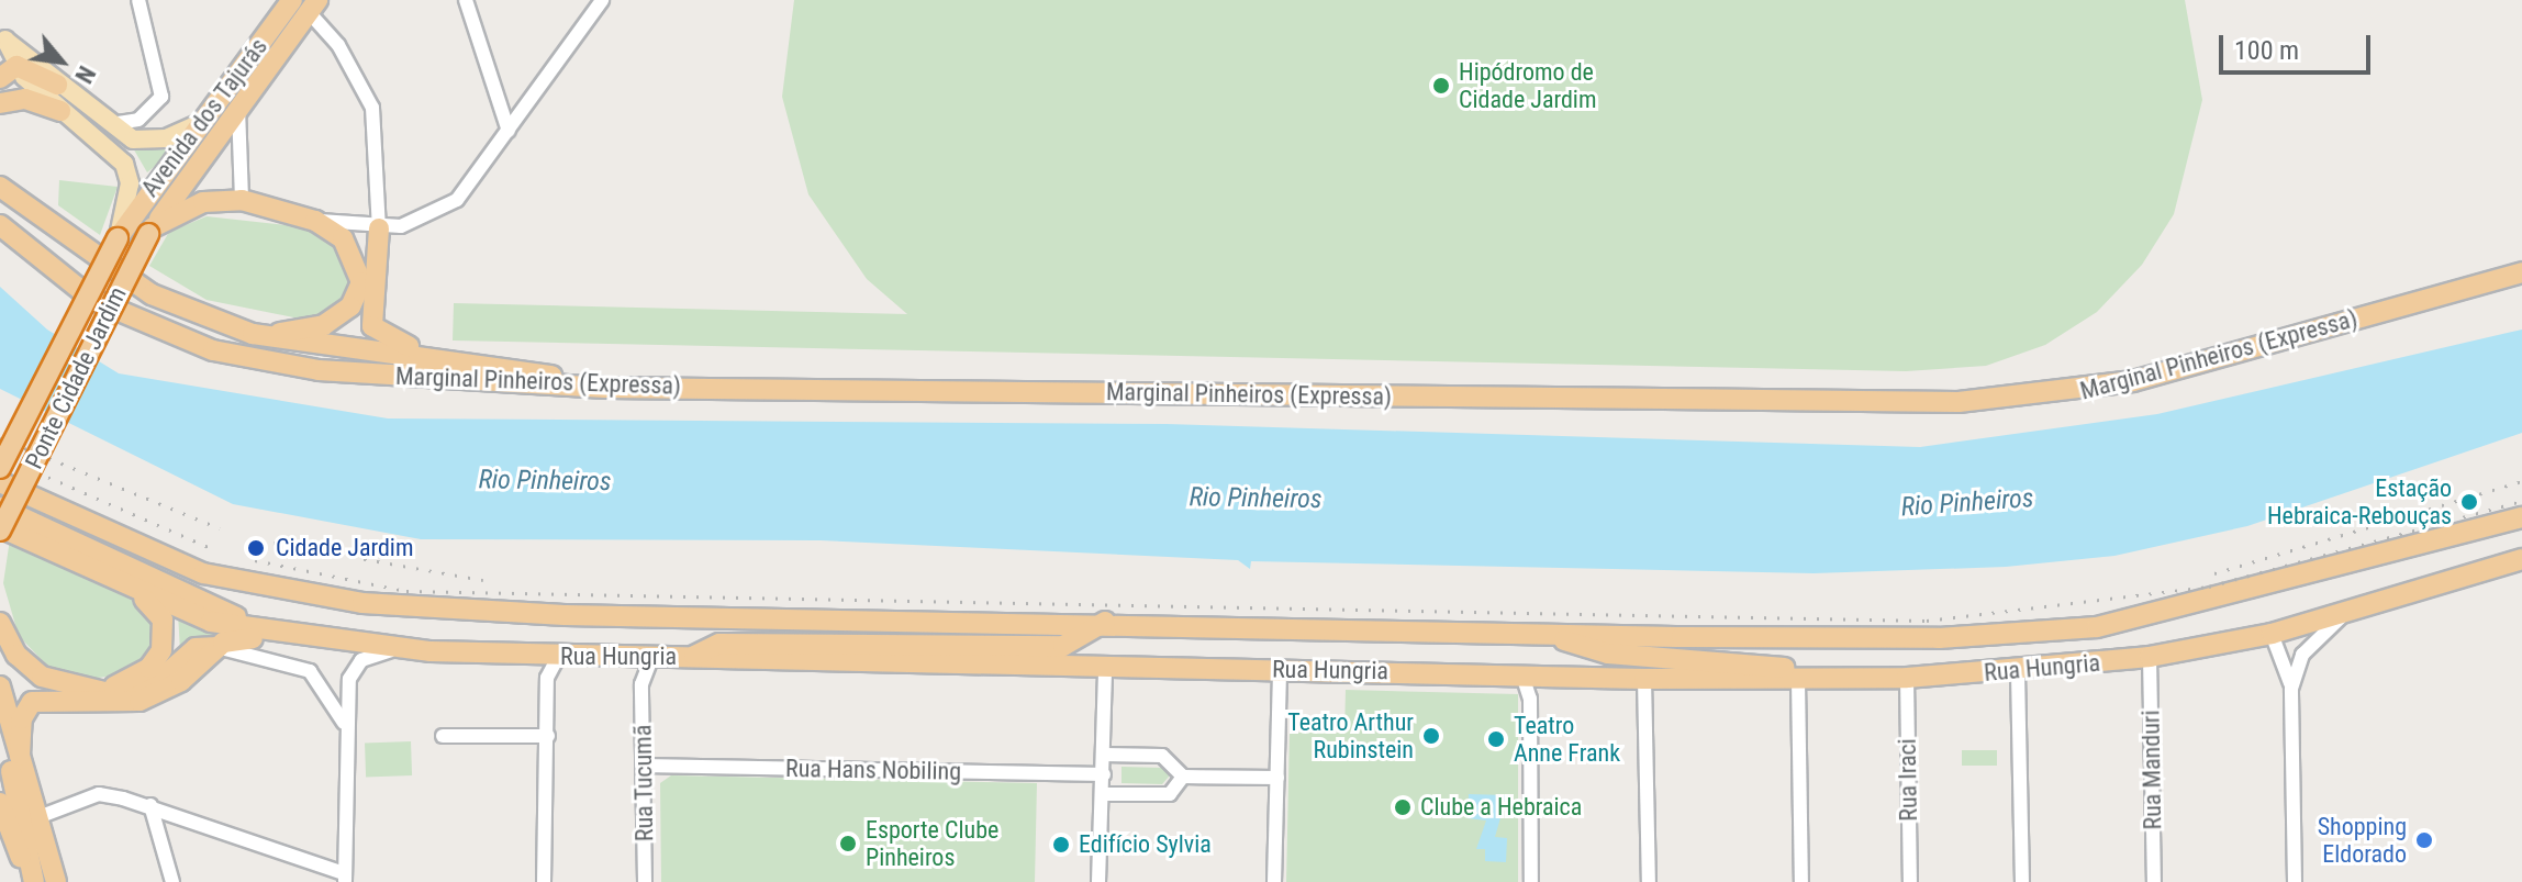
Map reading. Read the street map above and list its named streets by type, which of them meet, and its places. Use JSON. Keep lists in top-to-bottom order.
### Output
{
  "streets": {
    "highway": [
      "Avenida dos Tajurás",
      "Marginal Pinheiros (Expressa)",
      "Ponte Cidade Jardim",
      "Rua Hungria"
    ],
    "street": [
      "Rua Hans Nobiling",
      "Rua Manduri",
      "Rua Iraci",
      "Rua Tucumã"
    ]
  },
  "crossings": [
    ["Avenida dos Tajurás", "Ponte Cidade Jardim"],
    ["Rua Hungria", "Rua Manduri"],
    ["Rua Hungria", "Rua Iraci"],
    ["Rua Hungria", "Rua Tucumã"],
    ["Rua Hans Nobiling", "Rua Tucumã"]
  ],
  "water": ["Rio Pinheiros"],
  "places": [
    "Hipódromo de Cidade Jardim",
    "Estação Hebraica-Rebouças",
    "Cidade Jardim",
    "Teatro Arthur Rubinstein",
    "Teatro Anne Frank",
    "Clube a Hebraica",
    "Shopping Eldorado",
    "Esporte Clube Pinheiros",
    "Edifício Sylvia"
  ],
  "scale_bar": "100 m",
  "north": "bottom right"
}
